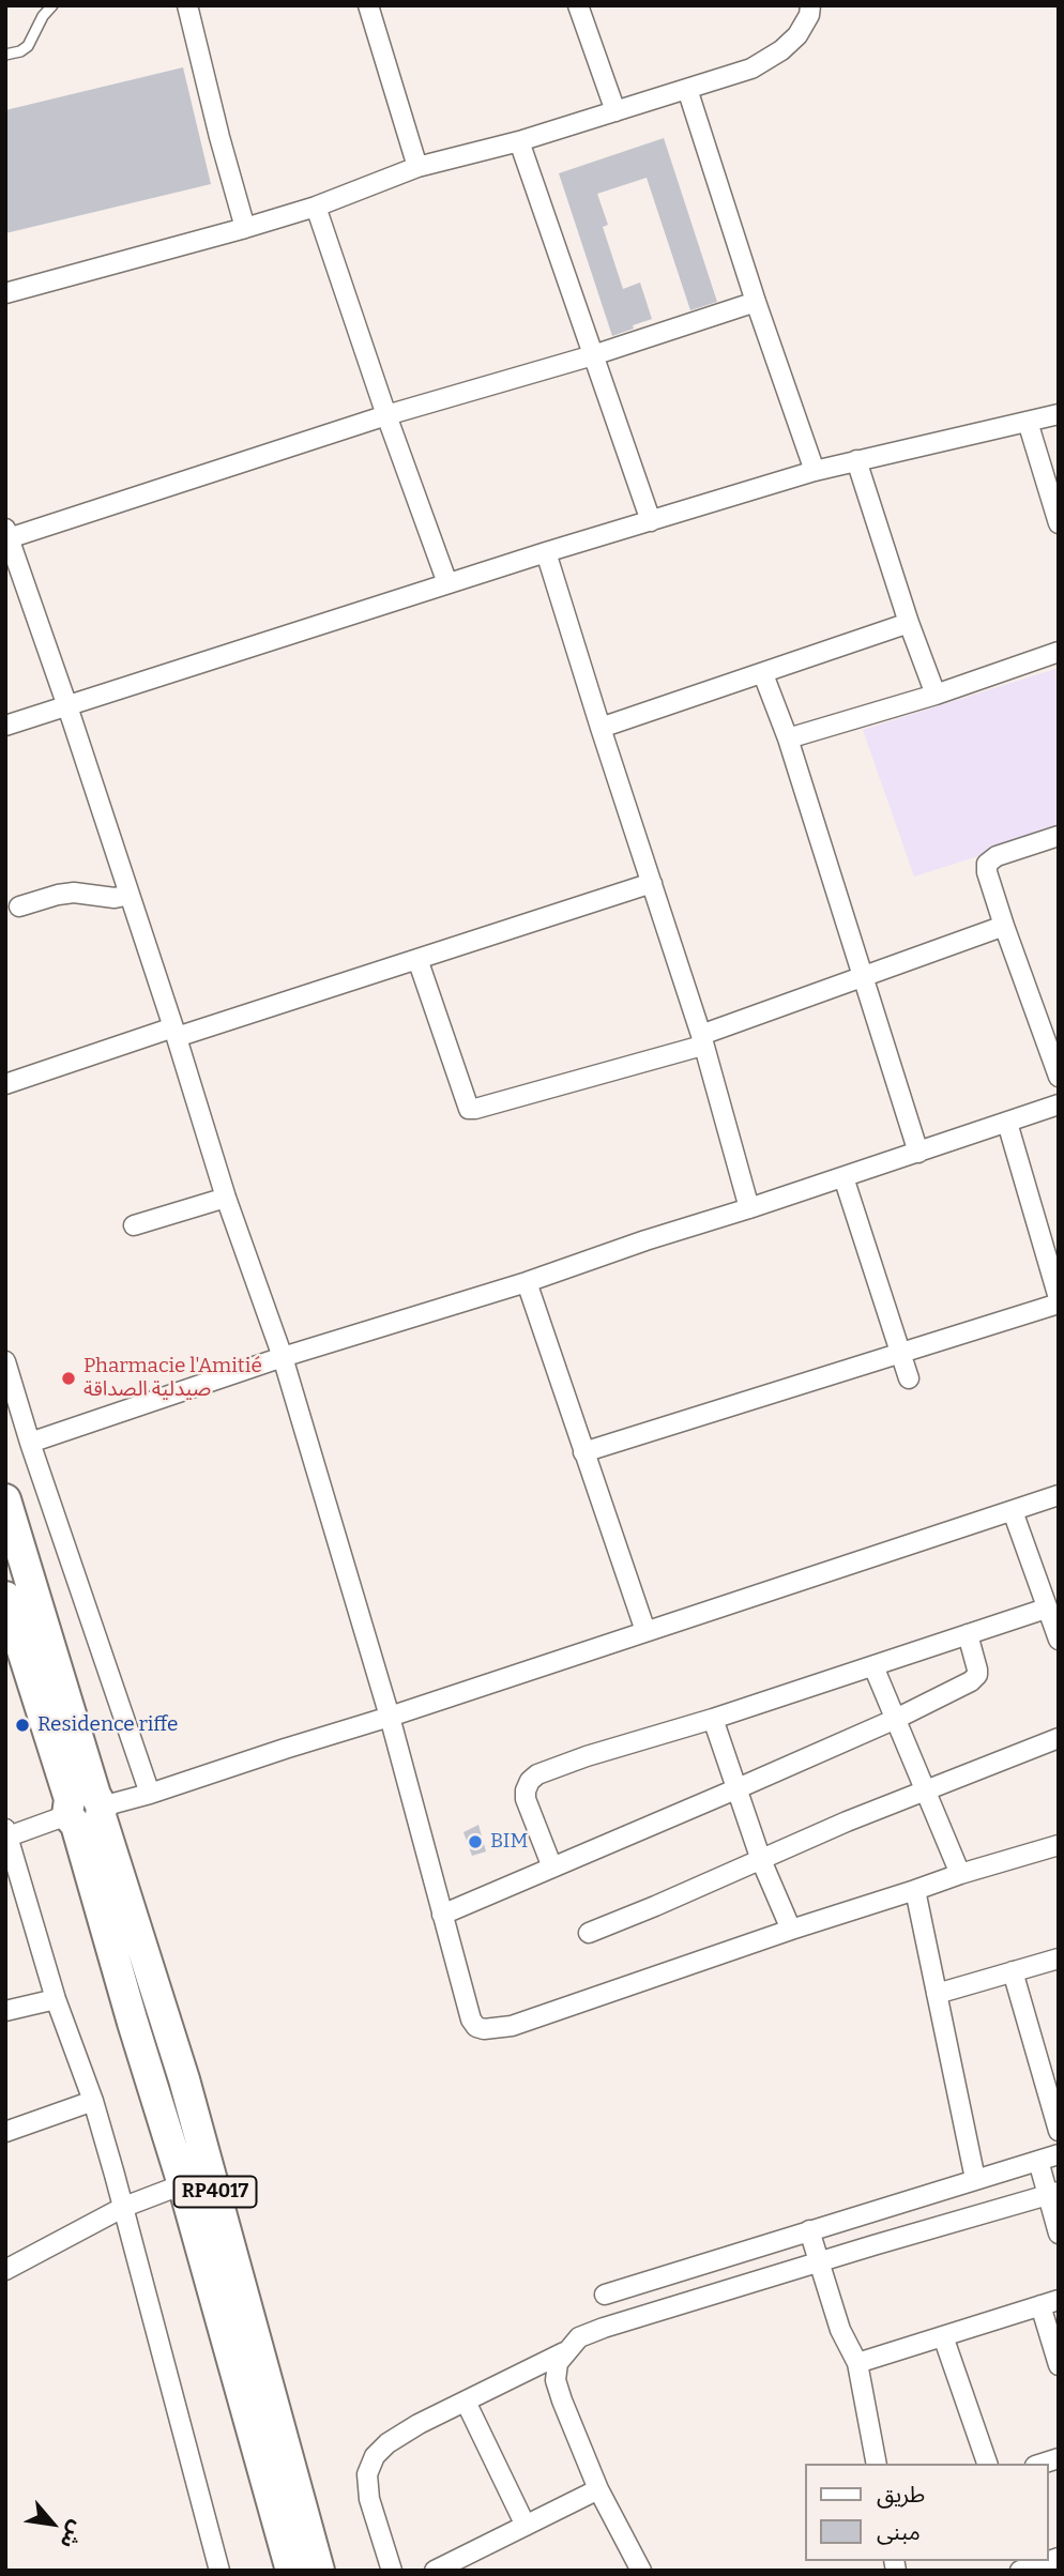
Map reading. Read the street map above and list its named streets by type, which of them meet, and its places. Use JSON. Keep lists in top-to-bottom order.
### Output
{
  "streets": {
    "main road": ["RP4017"]
  },
  "places": ["Pharmacie l'Amitié صيدلية الصداقة", "Residence riffe", "BIM"],
  "legend": ["طريق", "مبنى"],
  "north": "bottom right"
}
